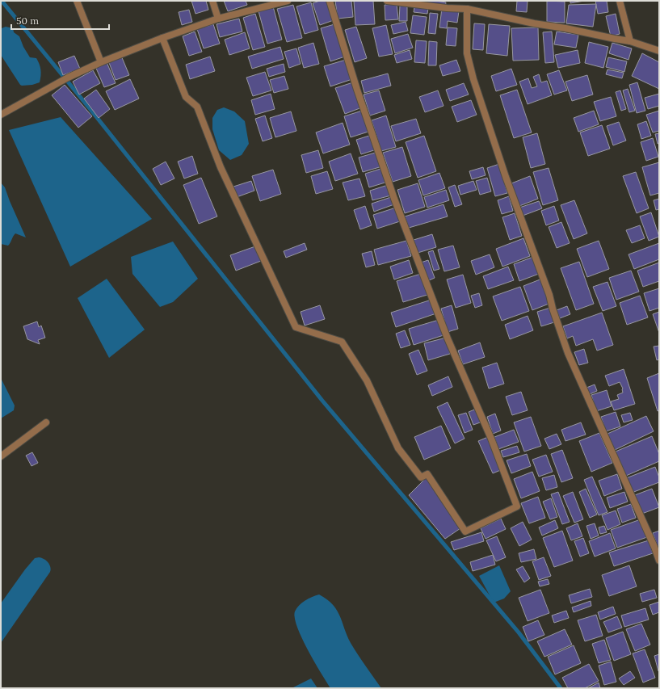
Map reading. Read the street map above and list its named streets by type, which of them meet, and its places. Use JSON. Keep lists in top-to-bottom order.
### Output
{
  "scale_bar": "50 m"
}
